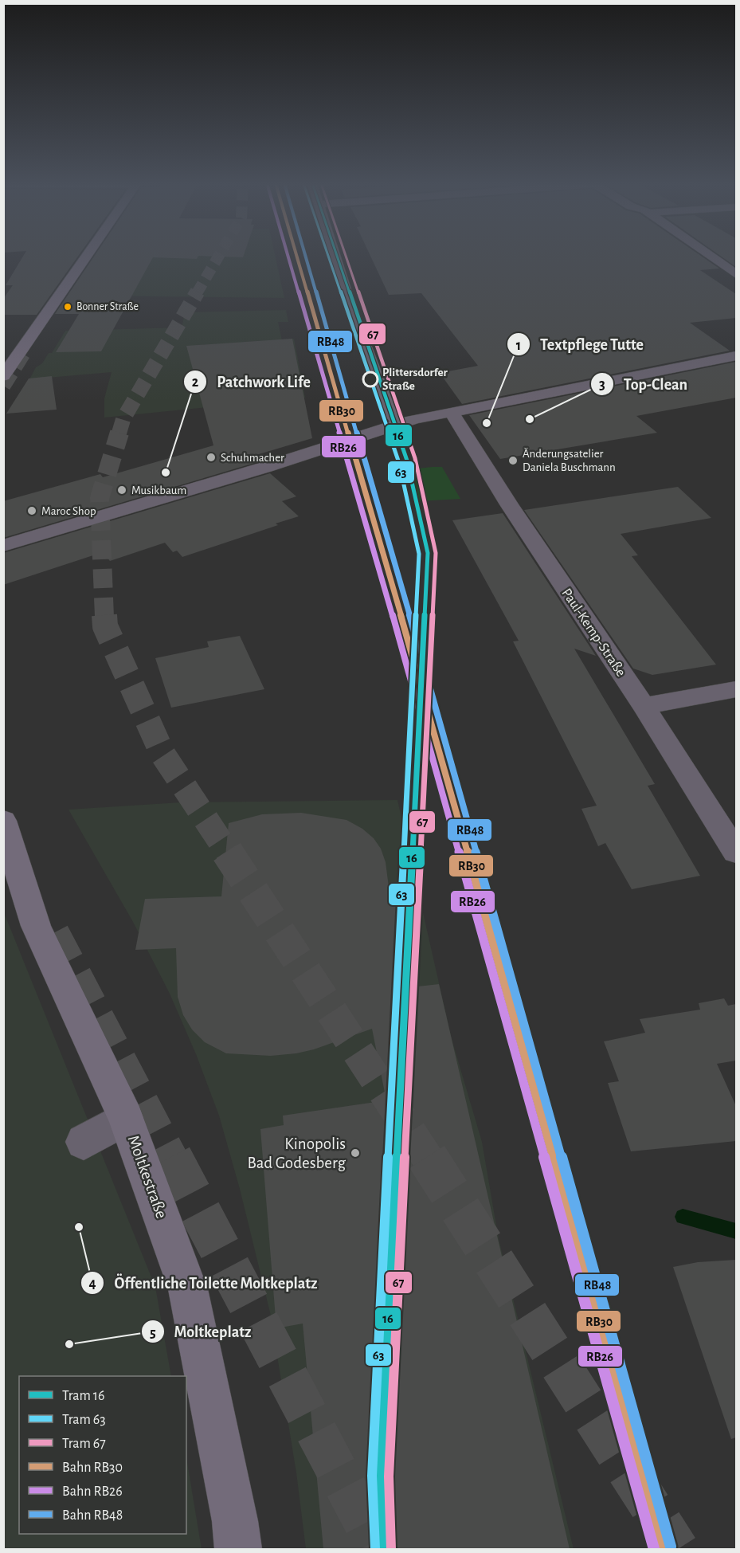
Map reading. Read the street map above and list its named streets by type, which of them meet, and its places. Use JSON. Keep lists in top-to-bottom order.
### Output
{
  "streets": {
    "main road": ["Moltkestraße"],
    "street": ["Paul-Kemp-Straße"]
  },
  "places": [
    "Bonner Straße",
    "Plittersdorfer Straße",
    "Top-Clean",
    "Textpflege Tutte",
    "Schuhmacher",
    "Änderungsatelier Daniela Buschmann",
    "Patchwork Life",
    "Musikbaum",
    "Maroc Shop",
    "Kinopolis Bad Godesberg",
    "Öffentliche Toilette Moltkeplatz",
    "Moltkeplatz"
  ],
  "lines": [
    "tram line 16",
    "tram line 63",
    "tram line 67",
    "rail line RB30",
    "rail line RB26",
    "rail line RB48"
  ],
  "legend": [
    "Tram 16",
    "Tram 63",
    "Tram 67",
    "Bahn RB30",
    "Bahn RB26",
    "Bahn RB48"
  ]
}
